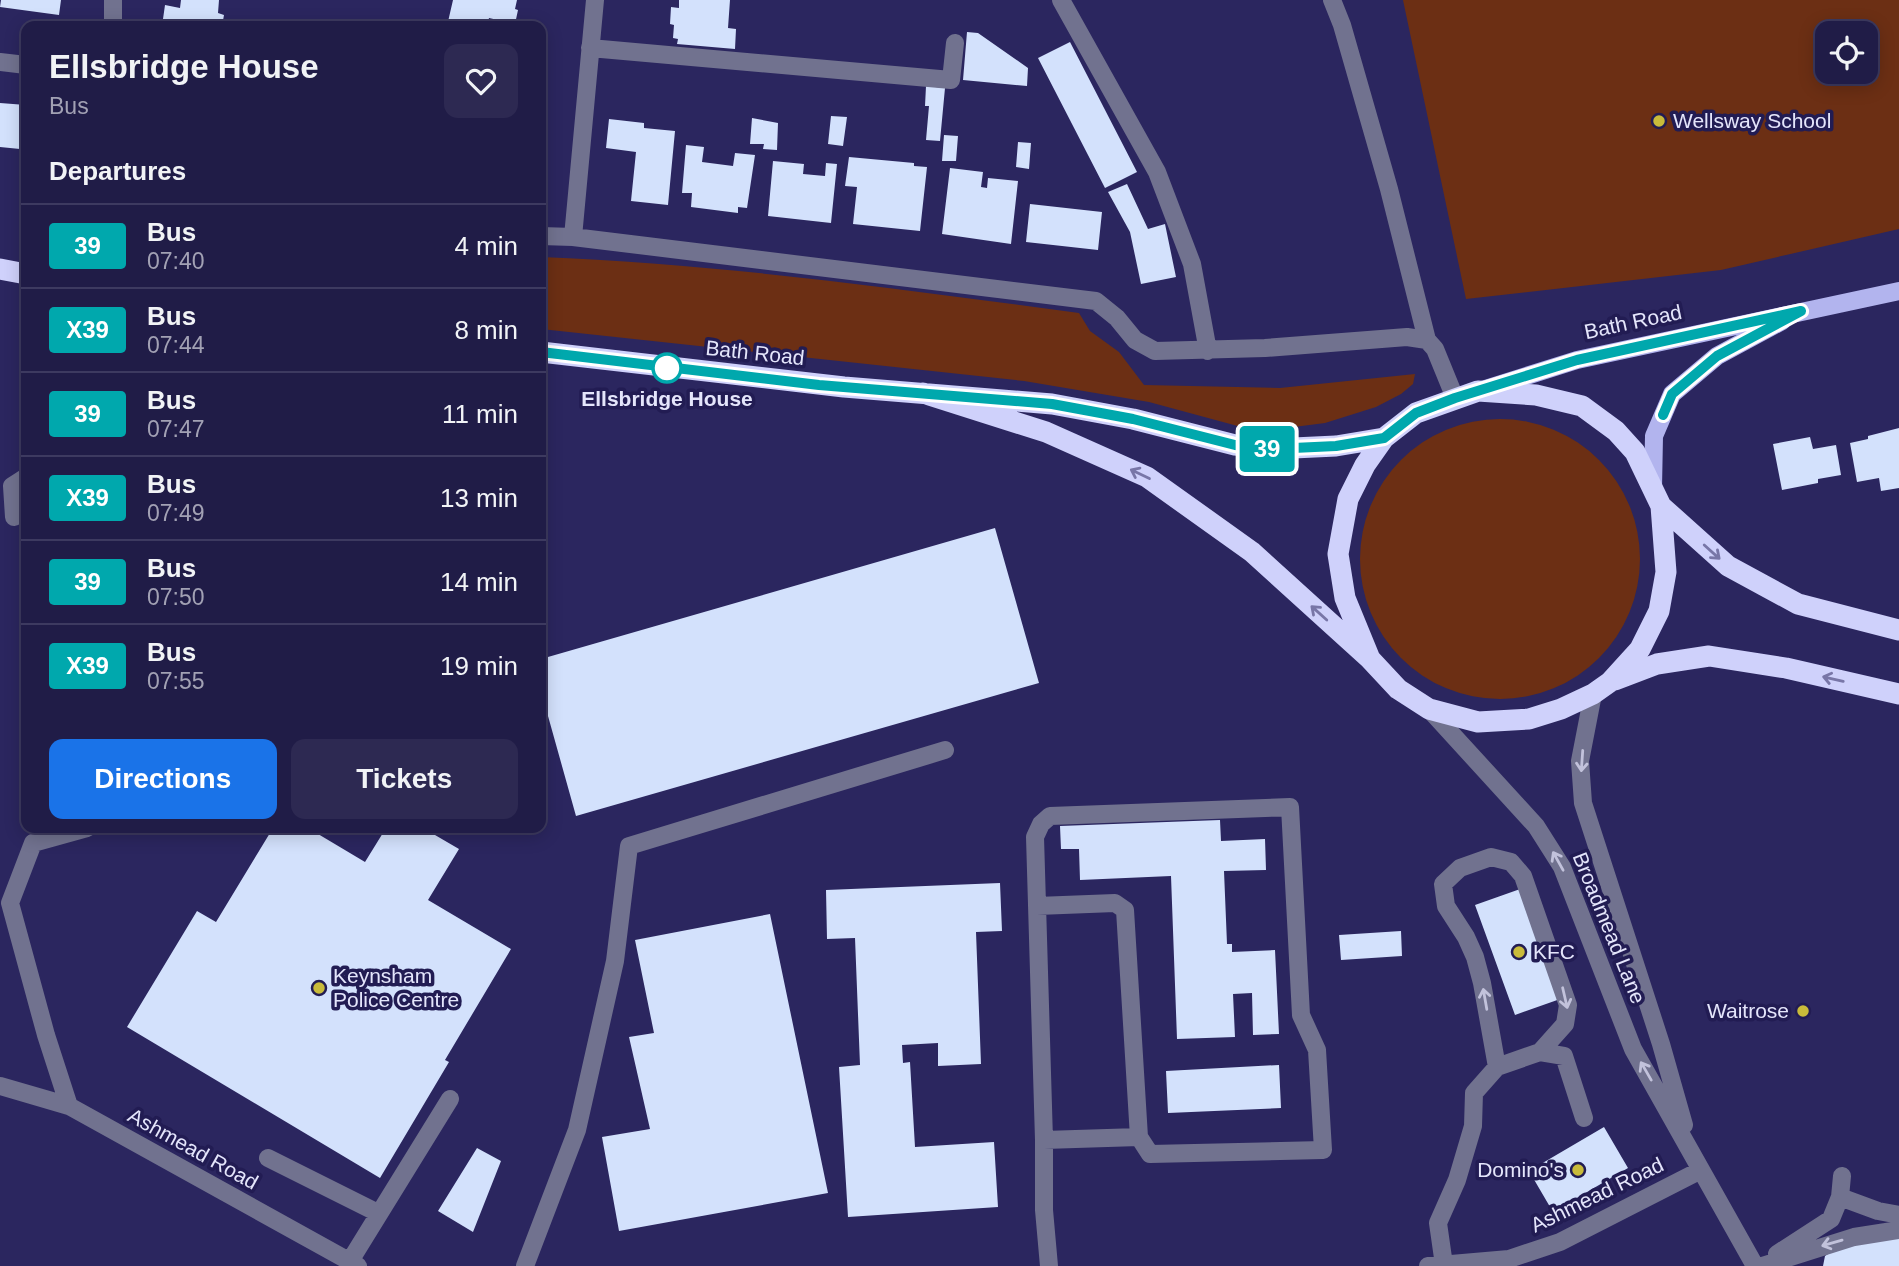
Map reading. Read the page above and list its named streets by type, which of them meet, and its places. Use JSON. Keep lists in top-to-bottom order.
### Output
{
  "streets": {
    "highway": ["Bath Road"],
    "street": ["Broadmead Lane", "Ashmead Road"]
  },
  "crossings": [
    ["Broadmead Lane", "Ashmead Road"]
  ],
  "places": [
    "Wellsway School",
    "Ellsbridge House",
    "KFC",
    "Keynsham Police Centre",
    "Waitrose",
    "Domino's"
  ],
  "lines": ["bus line 39"],
  "page": {
    "on_map": "39",
    "heading": [
      ["Ellsbridge House", "Bus"],
      "Departures"
    ],
    "list": [
      {
        "mark": "39",
        "name": "Bus",
        "note": "07:40",
        "value": "4 min"
      },
      {
        "mark": "X39",
        "name": "Bus",
        "note": "07:44",
        "value": "8 min"
      },
      {
        "mark": "39",
        "name": "Bus",
        "note": "07:47",
        "value": "11 min"
      },
      {
        "mark": "X39",
        "name": "Bus",
        "note": "07:49",
        "value": "13 min"
      },
      {
        "mark": "39",
        "name": "Bus",
        "note": "07:50",
        "value": "14 min"
      },
      {
        "mark": "X39",
        "name": "Bus",
        "note": "07:55",
        "value": "19 min"
      }
    ],
    "buttons": ["Directions", "Tickets"]
  }
}
